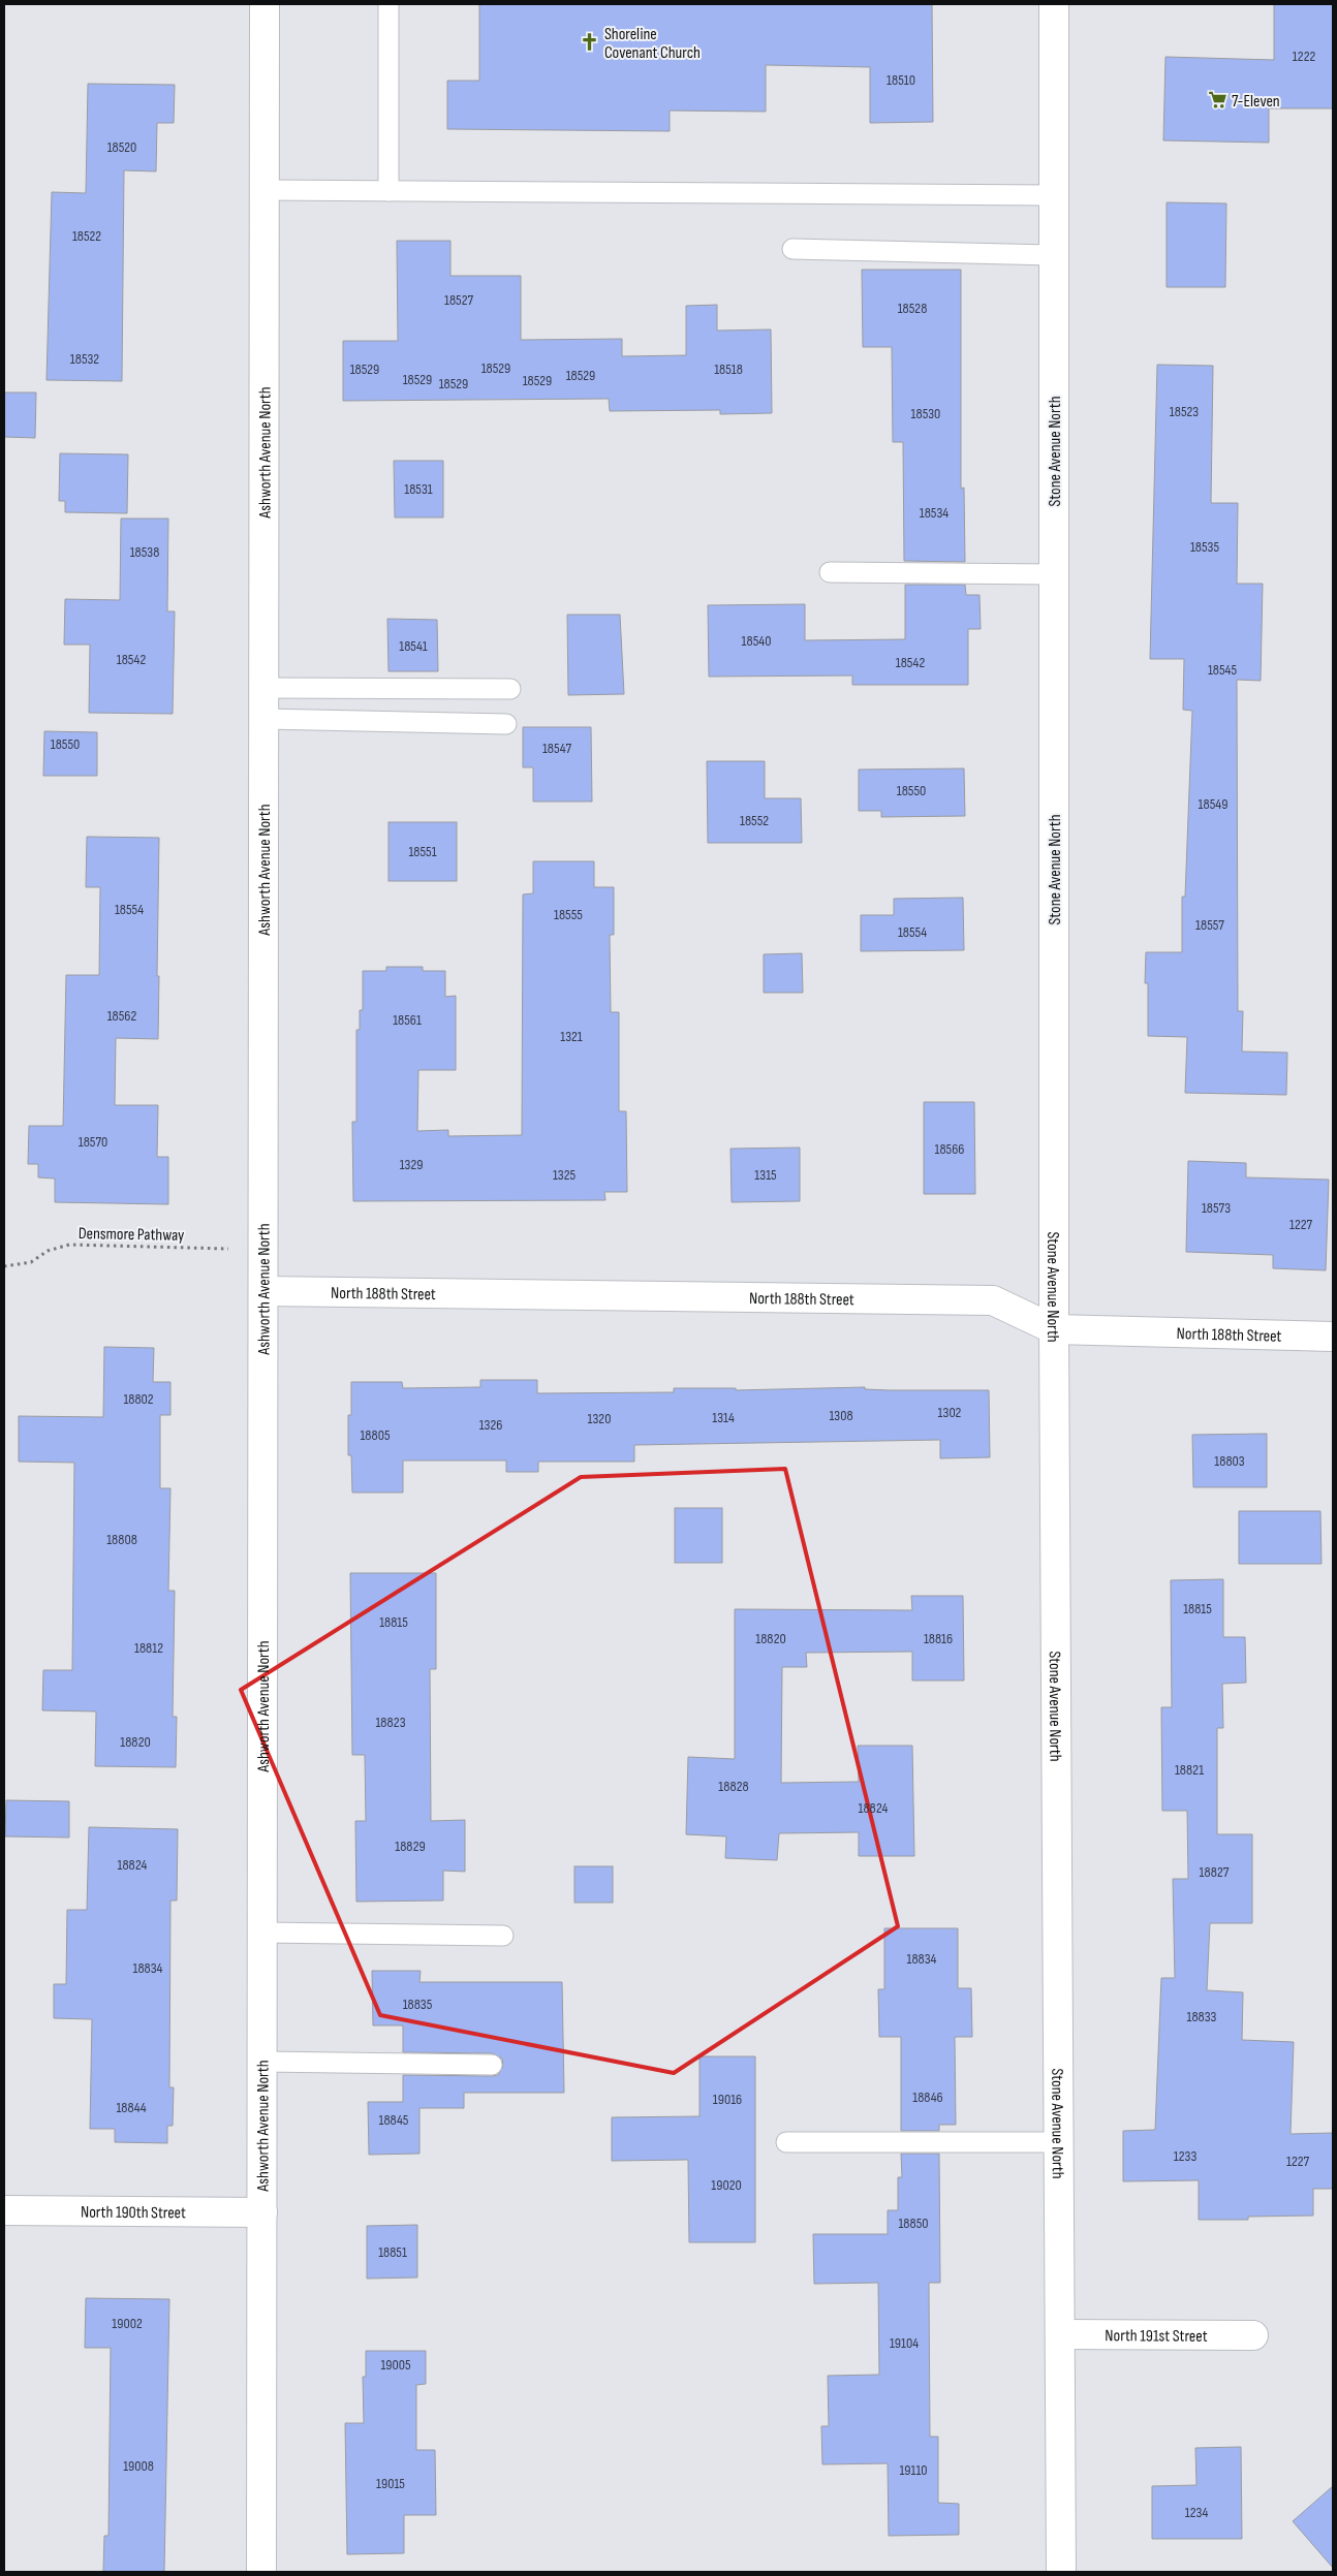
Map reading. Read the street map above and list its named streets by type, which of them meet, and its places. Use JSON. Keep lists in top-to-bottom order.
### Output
{
  "streets": {
    "street": [
      "Ashworth Avenue North",
      "Stone Avenue North",
      "North 188th Street",
      "North 190th Street",
      "North 191st Street"
    ],
    "path": ["Densmore Pathway"]
  },
  "crossings": [
    ["Ashworth Avenue North", "Densmore Pathway"],
    ["Ashworth Avenue North", "North 188th Street"],
    ["Ashworth Avenue North", "North 190th Street"],
    ["Stone Avenue North", "North 188th Street"],
    ["Stone Avenue North", "North 191st Street"]
  ],
  "places": {
    "church": ["Shoreline Covenant Church"],
    "supermarket": ["7-Eleven"]
  },
  "house_numbers": [
    "1222",
    "18510",
    "18520",
    "18522",
    "18527",
    "18528",
    "18532",
    "18529",
    "18529",
    "18518",
    "18529",
    "18529",
    "18529",
    "18529",
    "18523",
    "18530",
    "18531",
    "18534",
    "18535",
    "18538",
    "18540",
    "18541",
    "18542",
    "18542",
    "18545",
    "18550",
    "18547",
    "18550",
    "18549",
    "18552",
    "18551",
    "18554",
    "18555",
    "18557",
    "18554",
    "18562",
    "18561",
    "1321",
    "18570",
    "18566",
    "1329",
    "1325",
    "1315",
    "18573",
    "1227",
    "18802",
    "1302",
    "1308",
    "1314",
    "1320",
    "1326",
    "18805",
    "18803",
    "18808",
    "18815",
    "18815",
    "18820",
    "18816",
    "18812",
    "18823",
    "18820",
    "18821",
    "18828",
    "18824",
    "18829",
    "18824",
    "18827",
    "18834",
    "18834",
    "18835",
    "18833",
    "18846",
    "19016",
    "18844",
    "18845",
    "1233",
    "1227",
    "19020",
    "18850",
    "18851",
    "19002",
    "19104",
    "19005",
    "19008",
    "19110",
    "19015",
    "1234"
  ]
}
